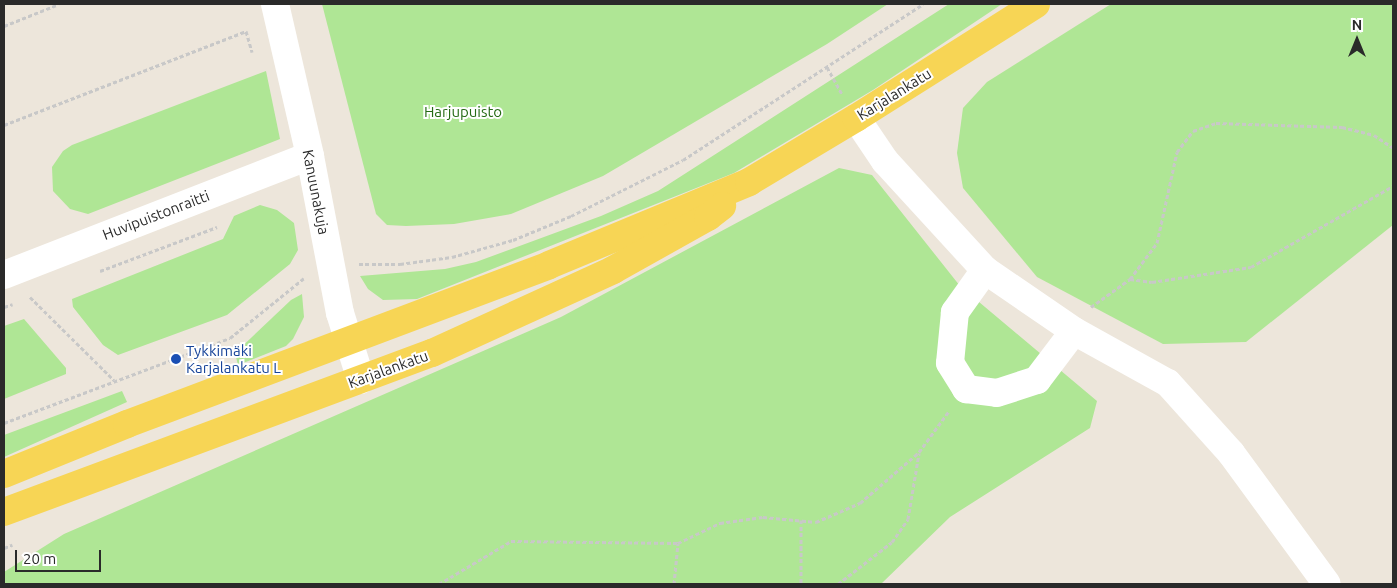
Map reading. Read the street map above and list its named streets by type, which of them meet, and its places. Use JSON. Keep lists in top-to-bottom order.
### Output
{
  "streets": {
    "main road": ["Karjalankatu"],
    "street": ["Kanuunakuja", "Huvipuistonraitti"]
  },
  "crossings": [
    ["Karjalankatu", "Kanuunakuja"],
    ["Kanuunakuja", "Huvipuistonraitti"]
  ],
  "parks": ["Harjupuisto"],
  "places": ["Tykkimäki Karjalankatu L"],
  "scale_bar": "20 m",
  "north": "top"
}
